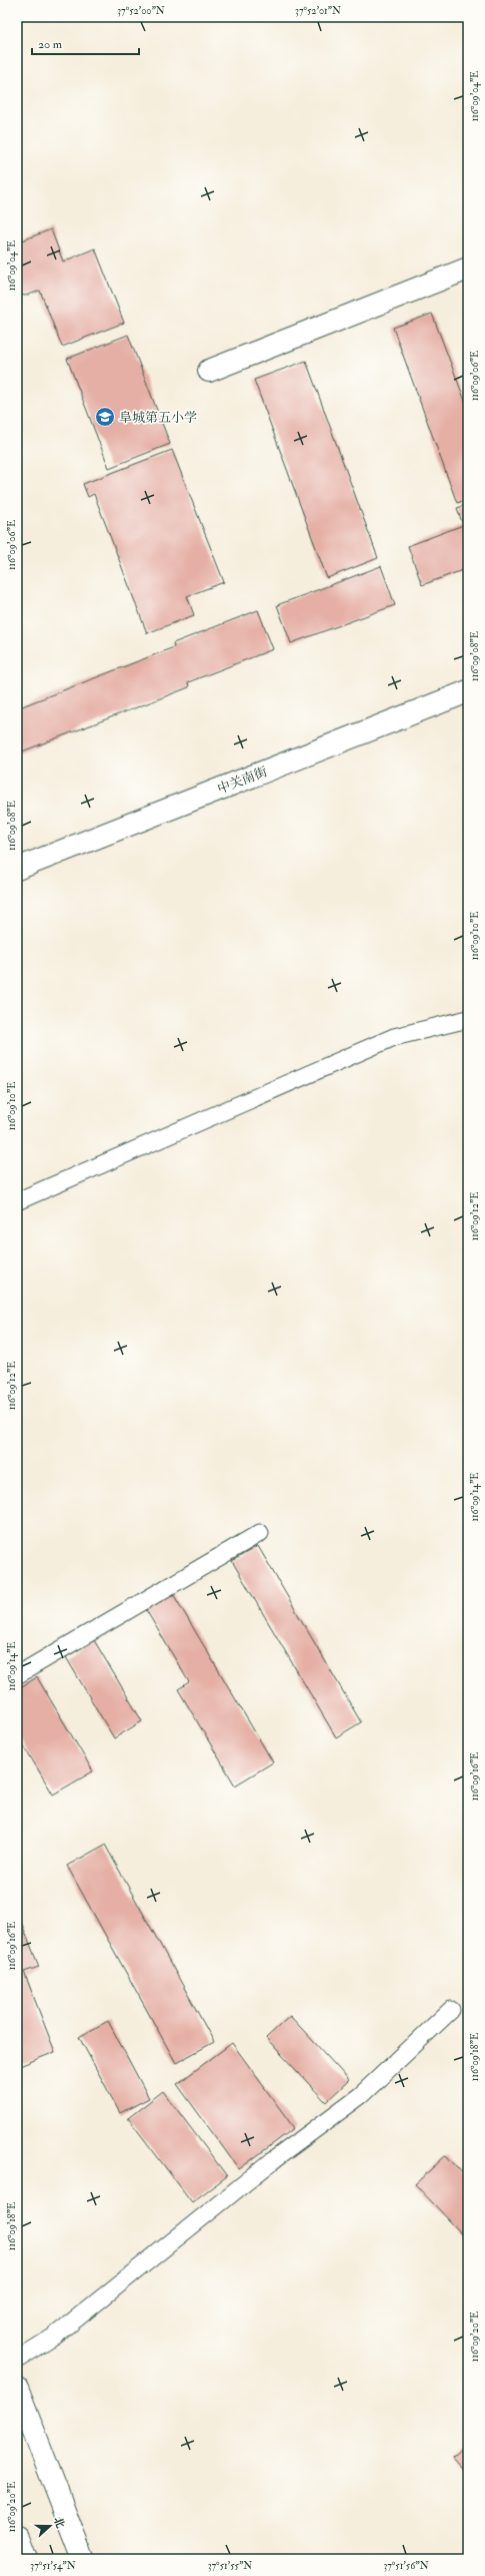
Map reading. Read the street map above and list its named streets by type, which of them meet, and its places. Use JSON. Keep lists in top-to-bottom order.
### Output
{
  "streets": {
    "street": ["中关南街"]
  },
  "places": {
    "school or university": ["阜城第五小学"]
  },
  "scale_bar": "20 m",
  "north": "right",
  "coordinates": [
    "37°52'00\"N",
    "37°52'01\"N",
    "116°09'04\"E",
    "116°09'06\"E",
    "116°09'08\"E",
    "116°09'10\"E",
    "116°09'12\"E",
    "116°09'14\"E",
    "116°09'16\"E",
    "116°09'18\"E",
    "116°09'20\"E",
    "37°51'54\"N",
    "37°51'55\"N",
    "37°51'56\"N"
  ]
}
